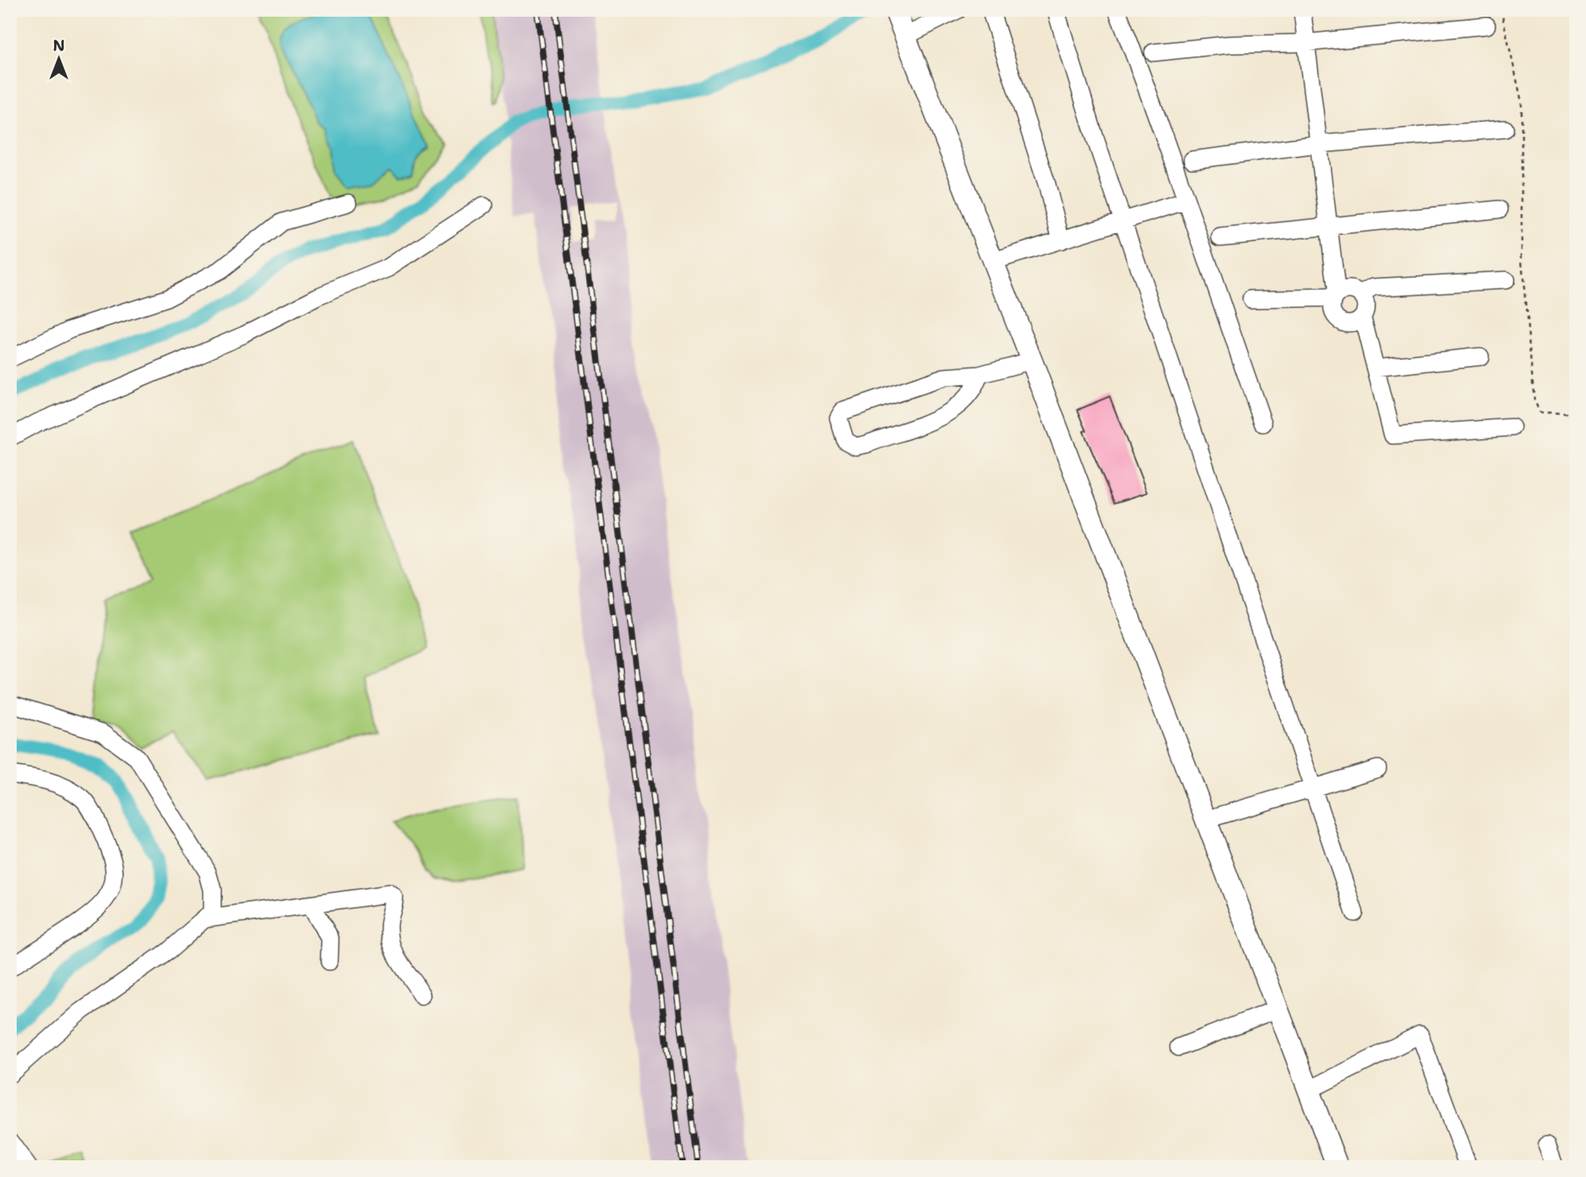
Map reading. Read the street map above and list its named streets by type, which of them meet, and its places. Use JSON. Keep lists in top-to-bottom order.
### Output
{
  "north": "top"
}
